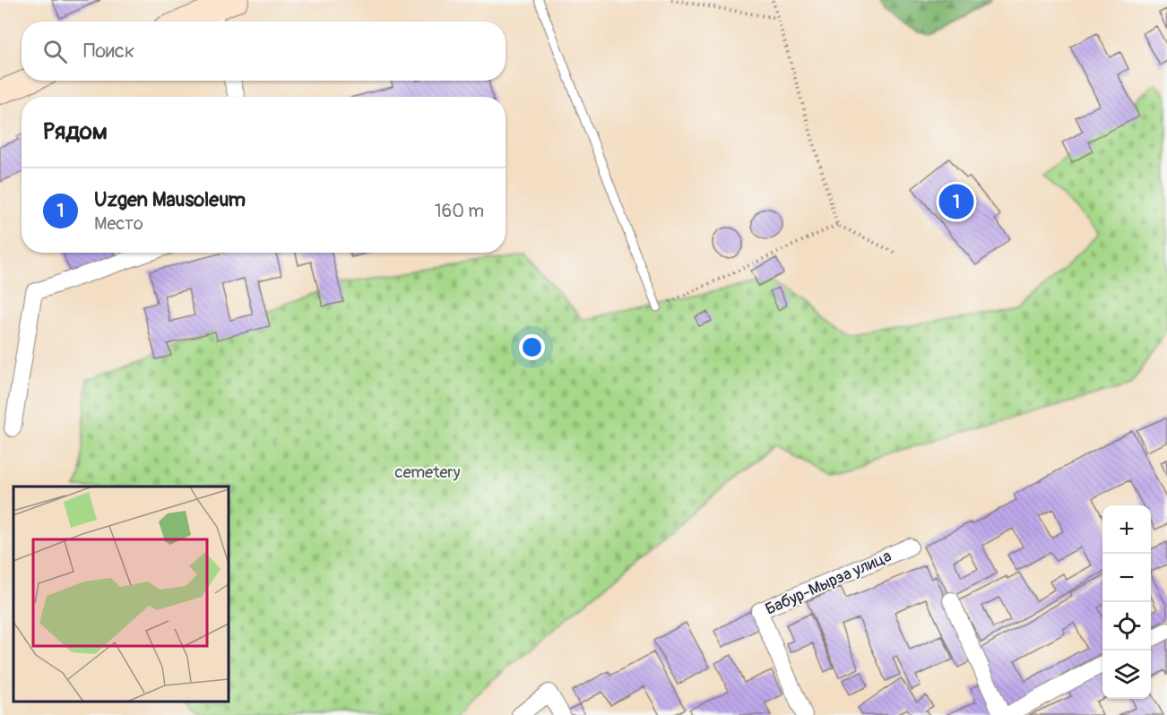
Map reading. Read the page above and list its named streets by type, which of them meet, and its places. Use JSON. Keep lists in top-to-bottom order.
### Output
{
  "streets": {
    "street": ["Бабур-Мырза улица"]
  },
  "parks": ["cemetery"],
  "page": {
    "search": "Поиск",
    "heading": "Рядом",
    "list": [
      {
        "mark": "1",
        "name": "Uzgen Mausoleum",
        "note": "Место",
        "value": "160 m"
      }
    ],
    "pins": "1",
    "map_buttons": ["+", "−"]
  }
}
